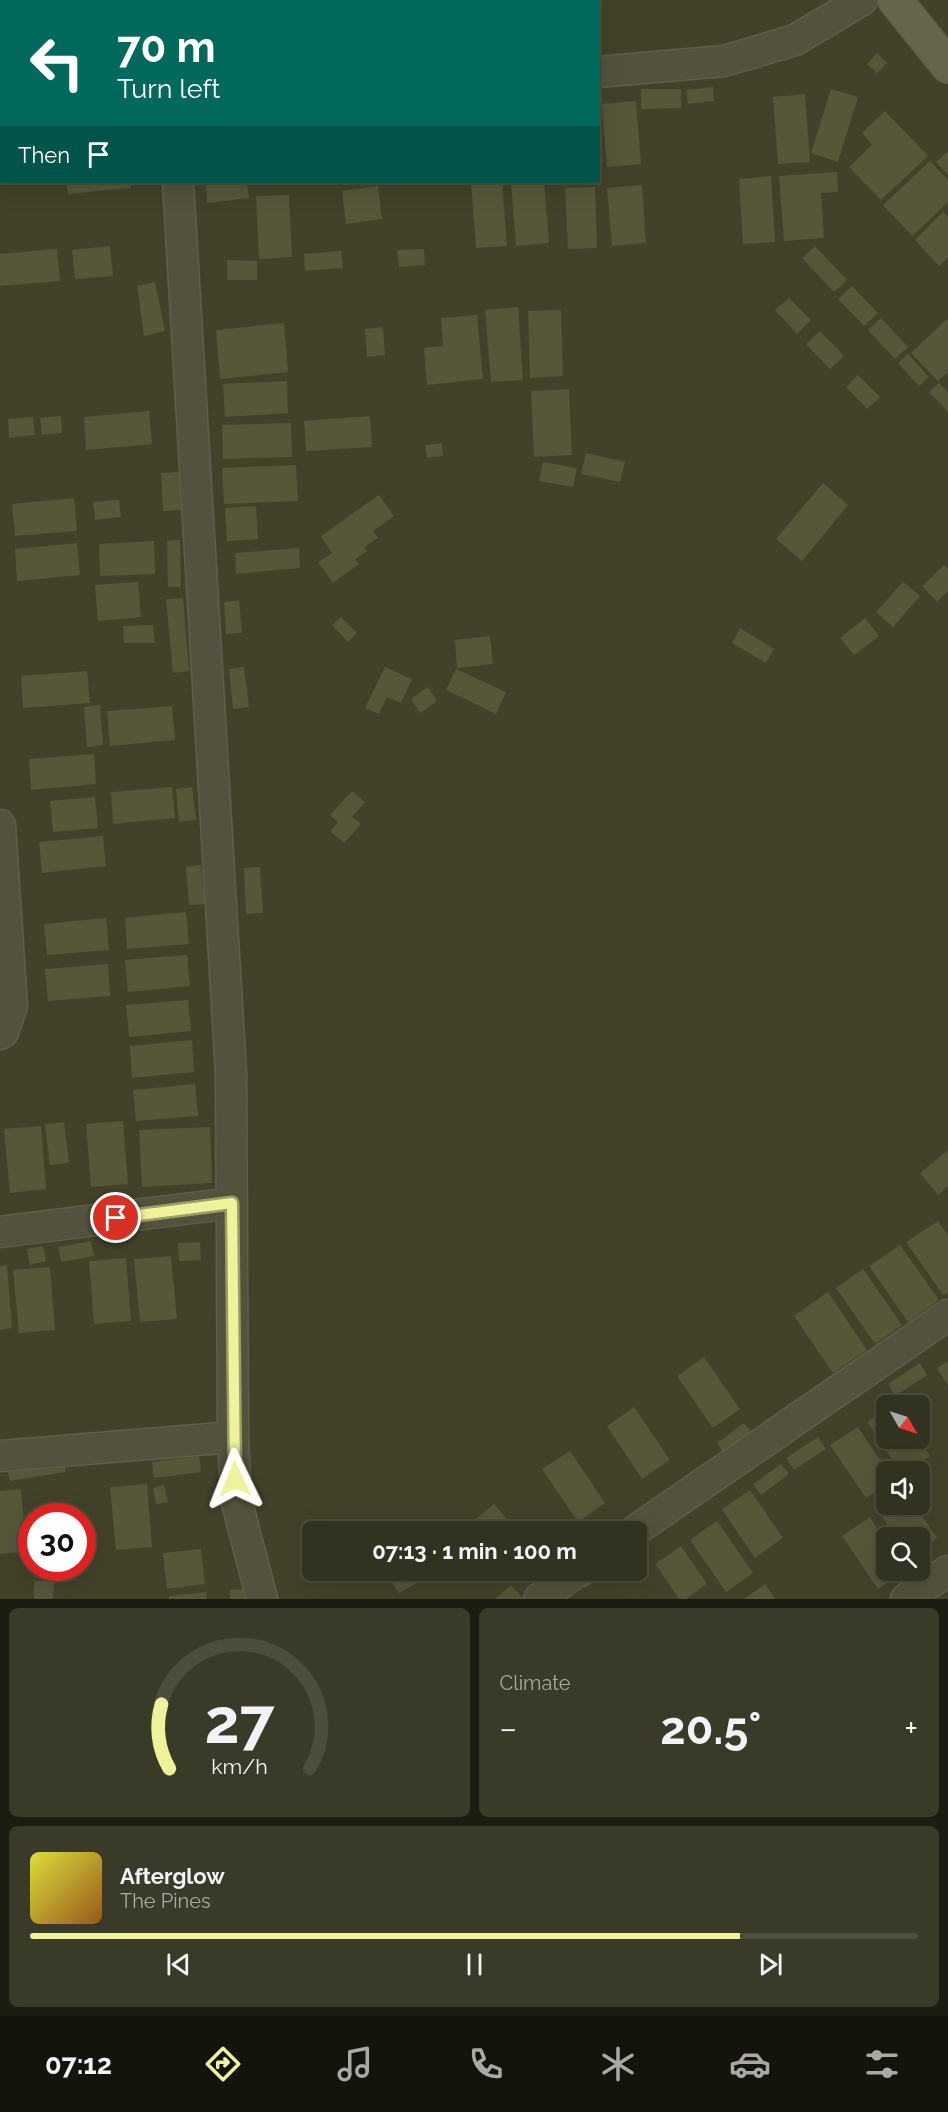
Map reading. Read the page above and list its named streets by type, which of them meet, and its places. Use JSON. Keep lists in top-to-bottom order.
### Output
{
  "north": "bottom right",
  "page": {
    "turn": ["70 m", "Turn left"],
    "then": "Then",
    "limit": "30",
    "trip": "07:13 · 1 min · 100 m",
    "tile": "Climate",
    "heat": ["−", "20.5°", "+"],
    "song": ["Afterglow", "The Pines"],
    "tabs": "07:12",
    "gauge": ["27", "km/h"]
  }
}
